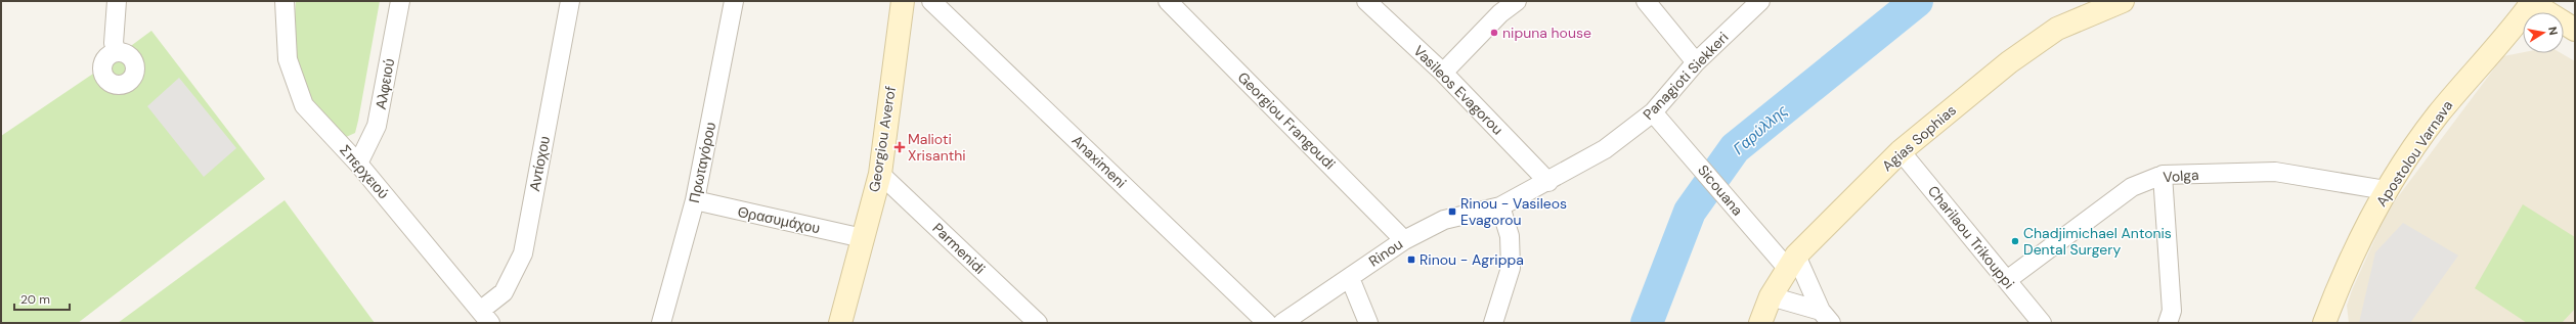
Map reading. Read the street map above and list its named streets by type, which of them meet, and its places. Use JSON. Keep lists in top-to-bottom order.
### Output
{
  "streets": {
    "street": [
      "Panagioti Siekkeri",
      "Αλφειού",
      "Vasileos Evagorou",
      "Georgiou Frangoudi",
      "Agias Sophias",
      "Georgiou Averof",
      "Apostolou Varnava",
      "Anaximeni",
      "Πρωταγόρου",
      "Αντίοχου",
      "Σπερχειού",
      "Volga",
      "Sicouana",
      "Θρασυμάχου",
      "Charilaou Trikouppi",
      "Parmenidi",
      "Rinou"
    ]
  },
  "crossings": [
    ["Panagioti Siekkeri", "Vasileos Evagorou"],
    ["Panagioti Siekkeri", "Sicouana"],
    ["Panagioti Siekkeri", "Rinou"],
    ["Αλφειού", "Σπερχειού"],
    ["Georgiou Frangoudi", "Rinou"],
    ["Agias Sophias", "Sicouana"],
    ["Agias Sophias", "Charilaou Trikouppi"],
    ["Georgiou Averof", "Θρασυμάχου"],
    ["Georgiou Averof", "Parmenidi"],
    ["Apostolou Varnava", "Volga"],
    ["Πρωταγόρου", "Θρασυμάχου"],
    ["Αντίοχου", "Σπερχειού"],
    ["Volga", "Charilaou Trikouppi"]
  ],
  "water": ["Γαρύλλης"],
  "places": {
    "other": ["nipuna house", "Chadjimichael Antonis Dental Surgery"],
    "health": ["Malioti Xrisanthi"],
    "transit": ["Rinou - Vasileos Evagorou", "Rinou - Agrippa"]
  },
  "scale_bar": "20 m",
  "north": "right"
}
